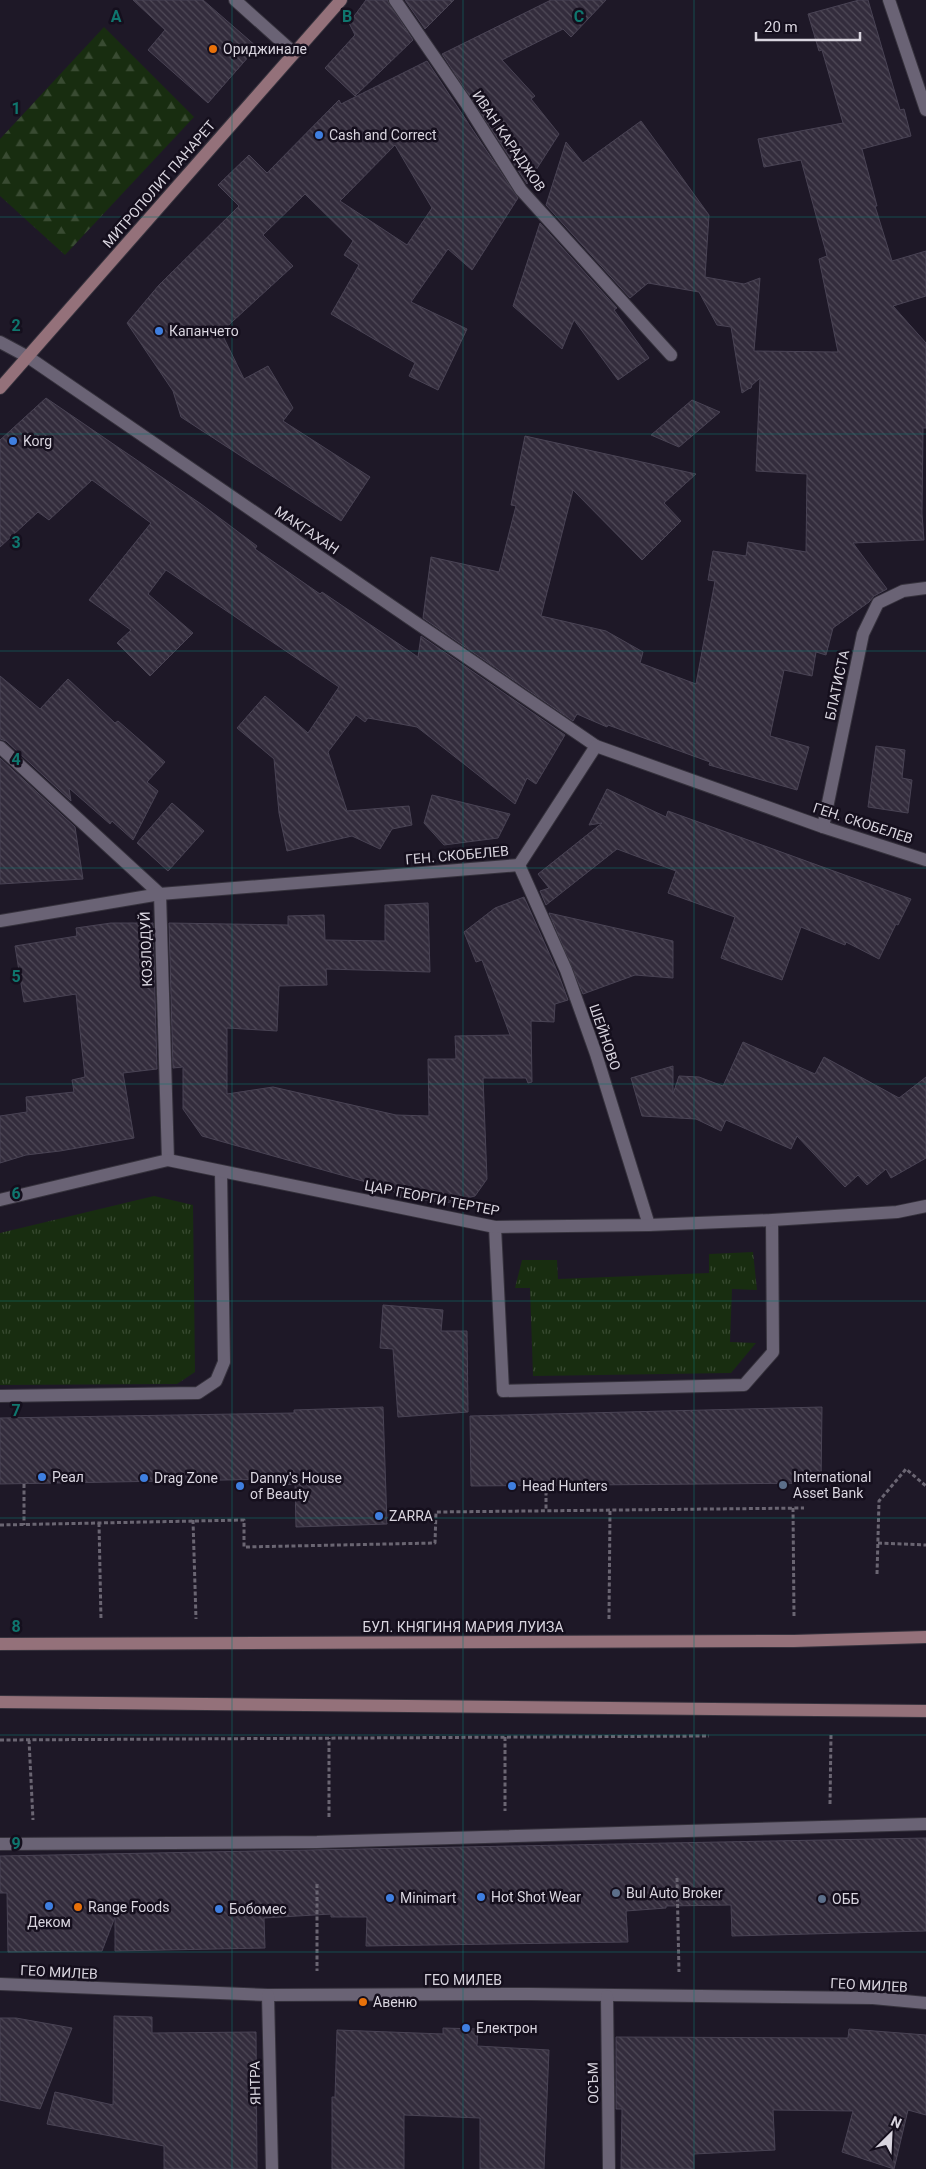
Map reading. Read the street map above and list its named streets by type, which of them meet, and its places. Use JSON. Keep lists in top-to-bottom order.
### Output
{
  "streets": {
    "main road": ["МИТРОПОЛИТ ПАНАРЕТ", "БУЛ. КНЯГИНЯ МАРИЯ ЛУИЗА"],
    "street": [
      "ИВАН КАРАДЖОВ",
      "МАКГАХАН",
      "БЛАТИСТА",
      "ГЕН. СКОБЕЛЕВ",
      "КОЗЛОДУЙ",
      "ШЕЙНОВО",
      "ЦАР ГЕОРГИ ТЕРТЕР",
      "ГЕО МИЛЕВ",
      "ЯНТРА",
      "ОСЪМ"
    ]
  },
  "crossings": [
    ["МИТРОПОЛИТ ПАНАРЕТ", "МАКГАХАН"],
    ["МАКГАХАН", "ГЕН. СКОБЕЛЕВ"],
    ["БЛАТИСТА", "ГЕН. СКОБЕЛЕВ"],
    ["ГЕН. СКОБЕЛЕВ", "КОЗЛОДУЙ"],
    ["ГЕН. СКОБЕЛЕВ", "ШЕЙНОВО"],
    ["КОЗЛОДУЙ", "ЦАР ГЕОРГИ ТЕРТЕР"],
    ["ШЕЙНОВО", "ЦАР ГЕОРГИ ТЕРТЕР"],
    ["ГЕО МИЛЕВ", "ЯНТРА"],
    ["ГЕО МИЛЕВ", "ОСЪМ"]
  ],
  "places": [
    "Ориджинале",
    "Cash and Correct",
    "Капанчето",
    "Korg",
    "Реал",
    "Drag Zone",
    "International Asset Bank",
    "Danny's House of Beauty",
    "Head Hunters",
    "ZARRA",
    "Bul Auto Broker",
    "Hot Shot Wear",
    "Minimart",
    "ОББ",
    "Деком",
    "Range Foods",
    "Бобомес",
    "Авеню",
    "Електрон"
  ],
  "scale_bar": "20 m",
  "north": "top right",
  "grid": {
    "columns": ["A", "B", "C"],
    "rows": [
      "1",
      "2",
      "3",
      "4",
      "5",
      "6",
      "7",
      "8",
      "9"
    ]
  }
}
